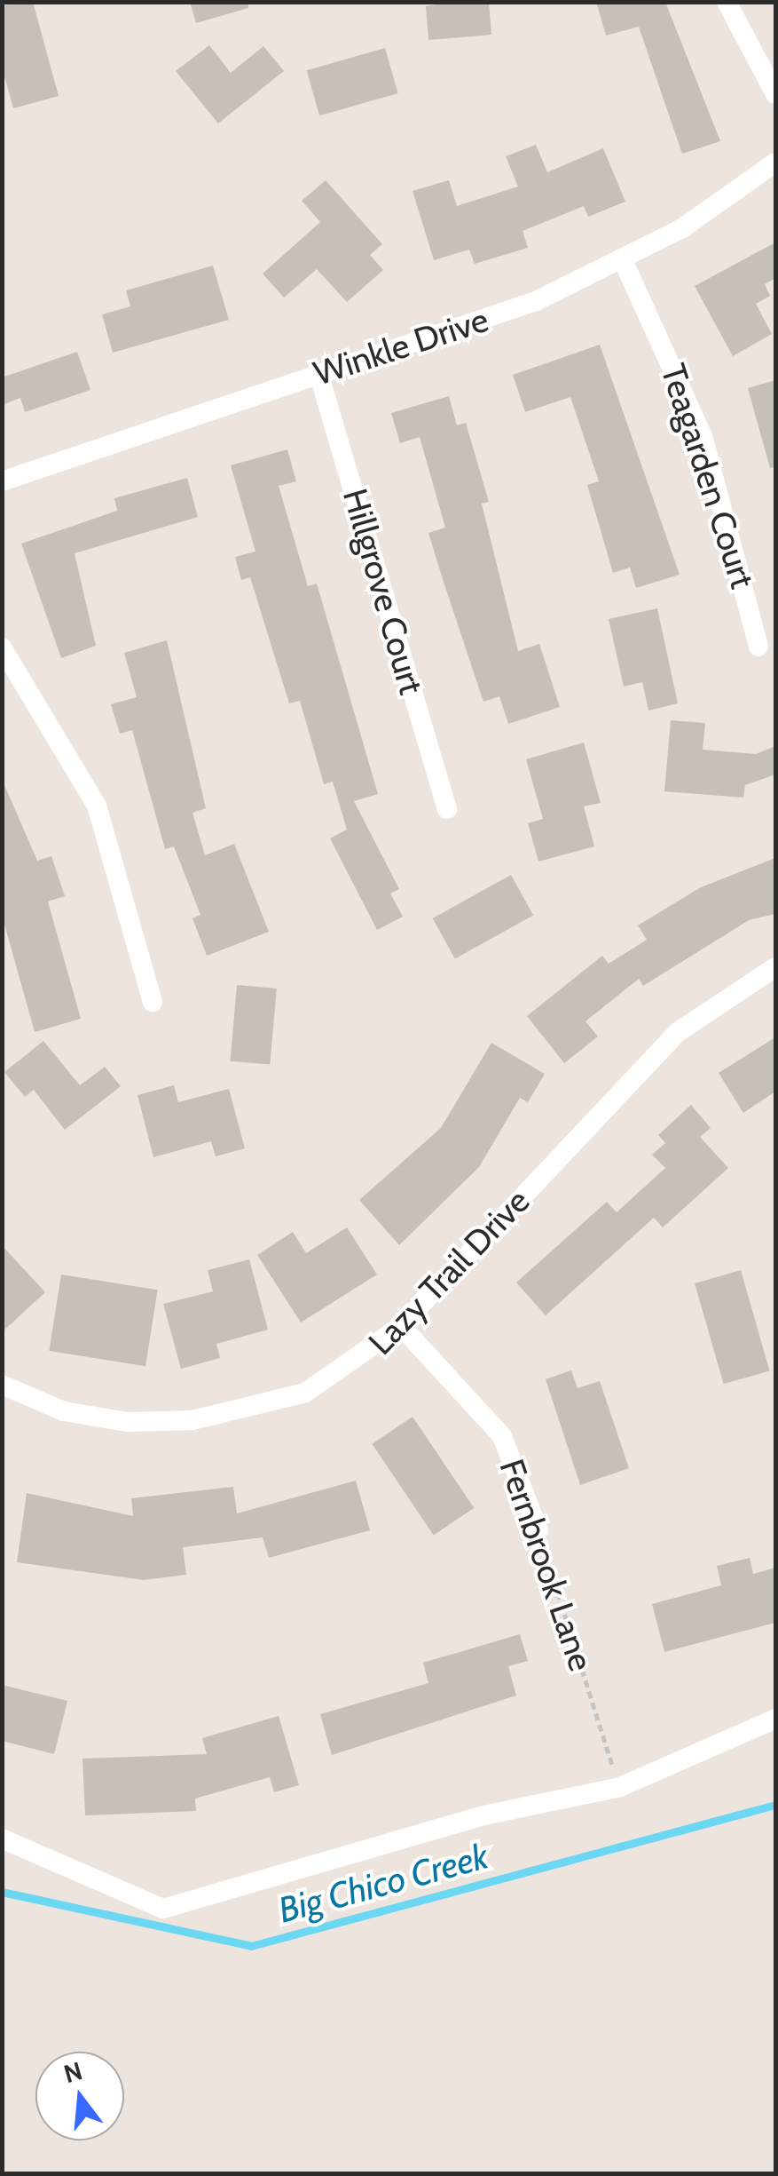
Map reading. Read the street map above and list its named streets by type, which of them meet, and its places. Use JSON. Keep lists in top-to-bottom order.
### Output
{
  "streets": {
    "street": [
      "Winkle Drive",
      "Teagarden Court",
      "Hillgrove Court",
      "Lazy Trail Drive",
      "Fernbrook Lane"
    ]
  },
  "crossings": [
    ["Winkle Drive", "Teagarden Court"],
    ["Winkle Drive", "Hillgrove Court"],
    ["Lazy Trail Drive", "Fernbrook Lane"]
  ],
  "water": ["Big Chico Creek"],
  "north": "top"
}
